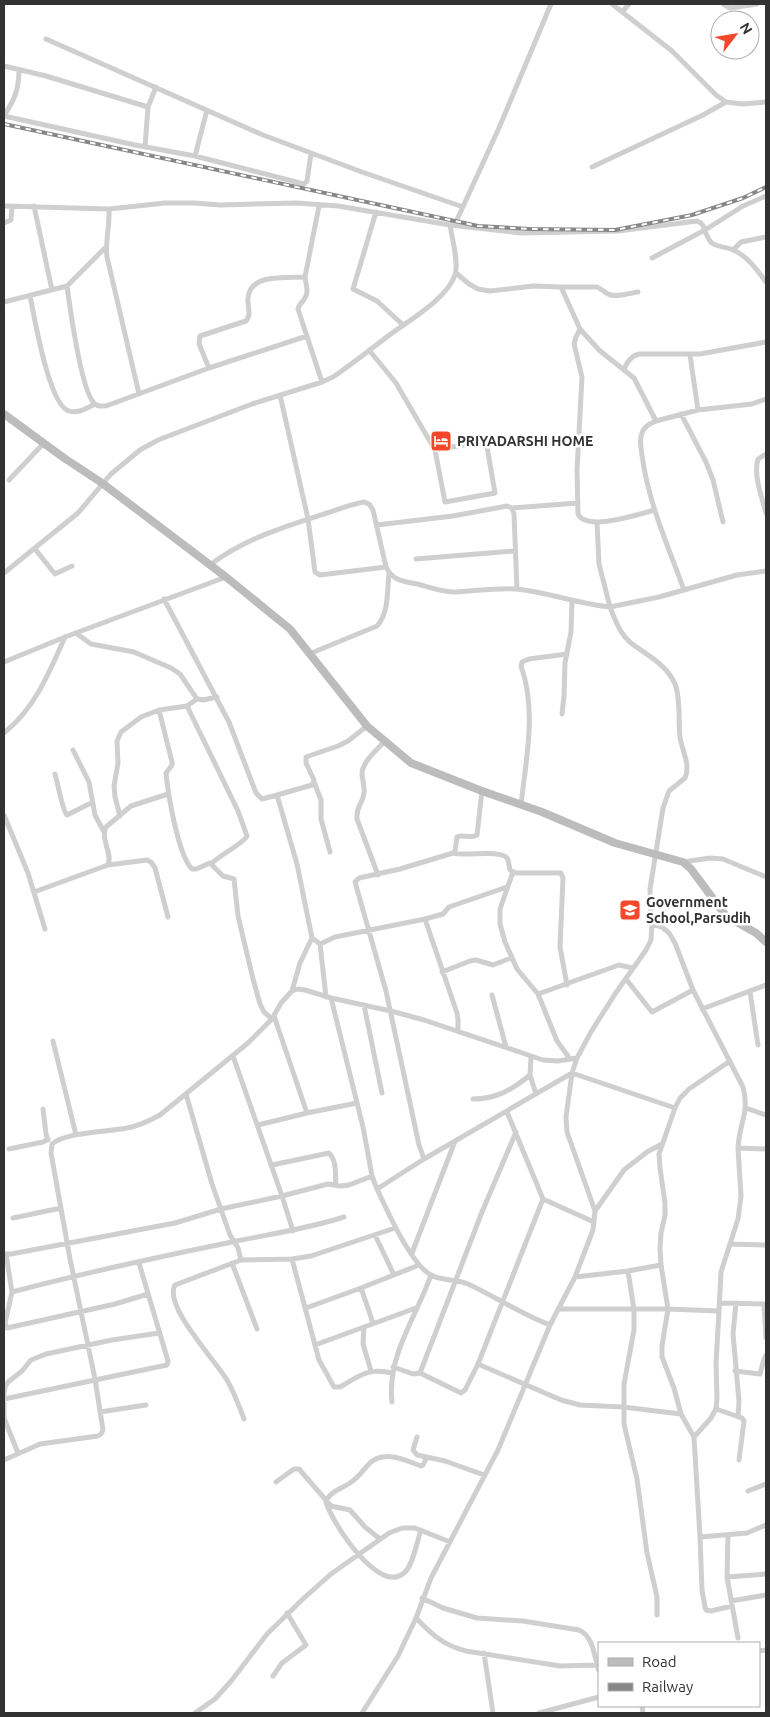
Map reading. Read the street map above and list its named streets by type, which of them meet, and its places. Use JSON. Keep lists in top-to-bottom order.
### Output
{
  "places": {
    "hotel": ["PRIYADARSHI HOME"],
    "school or university": ["Government School,Parsudih"]
  },
  "legend": ["Road", "Railway"],
  "north": "top right"
}
